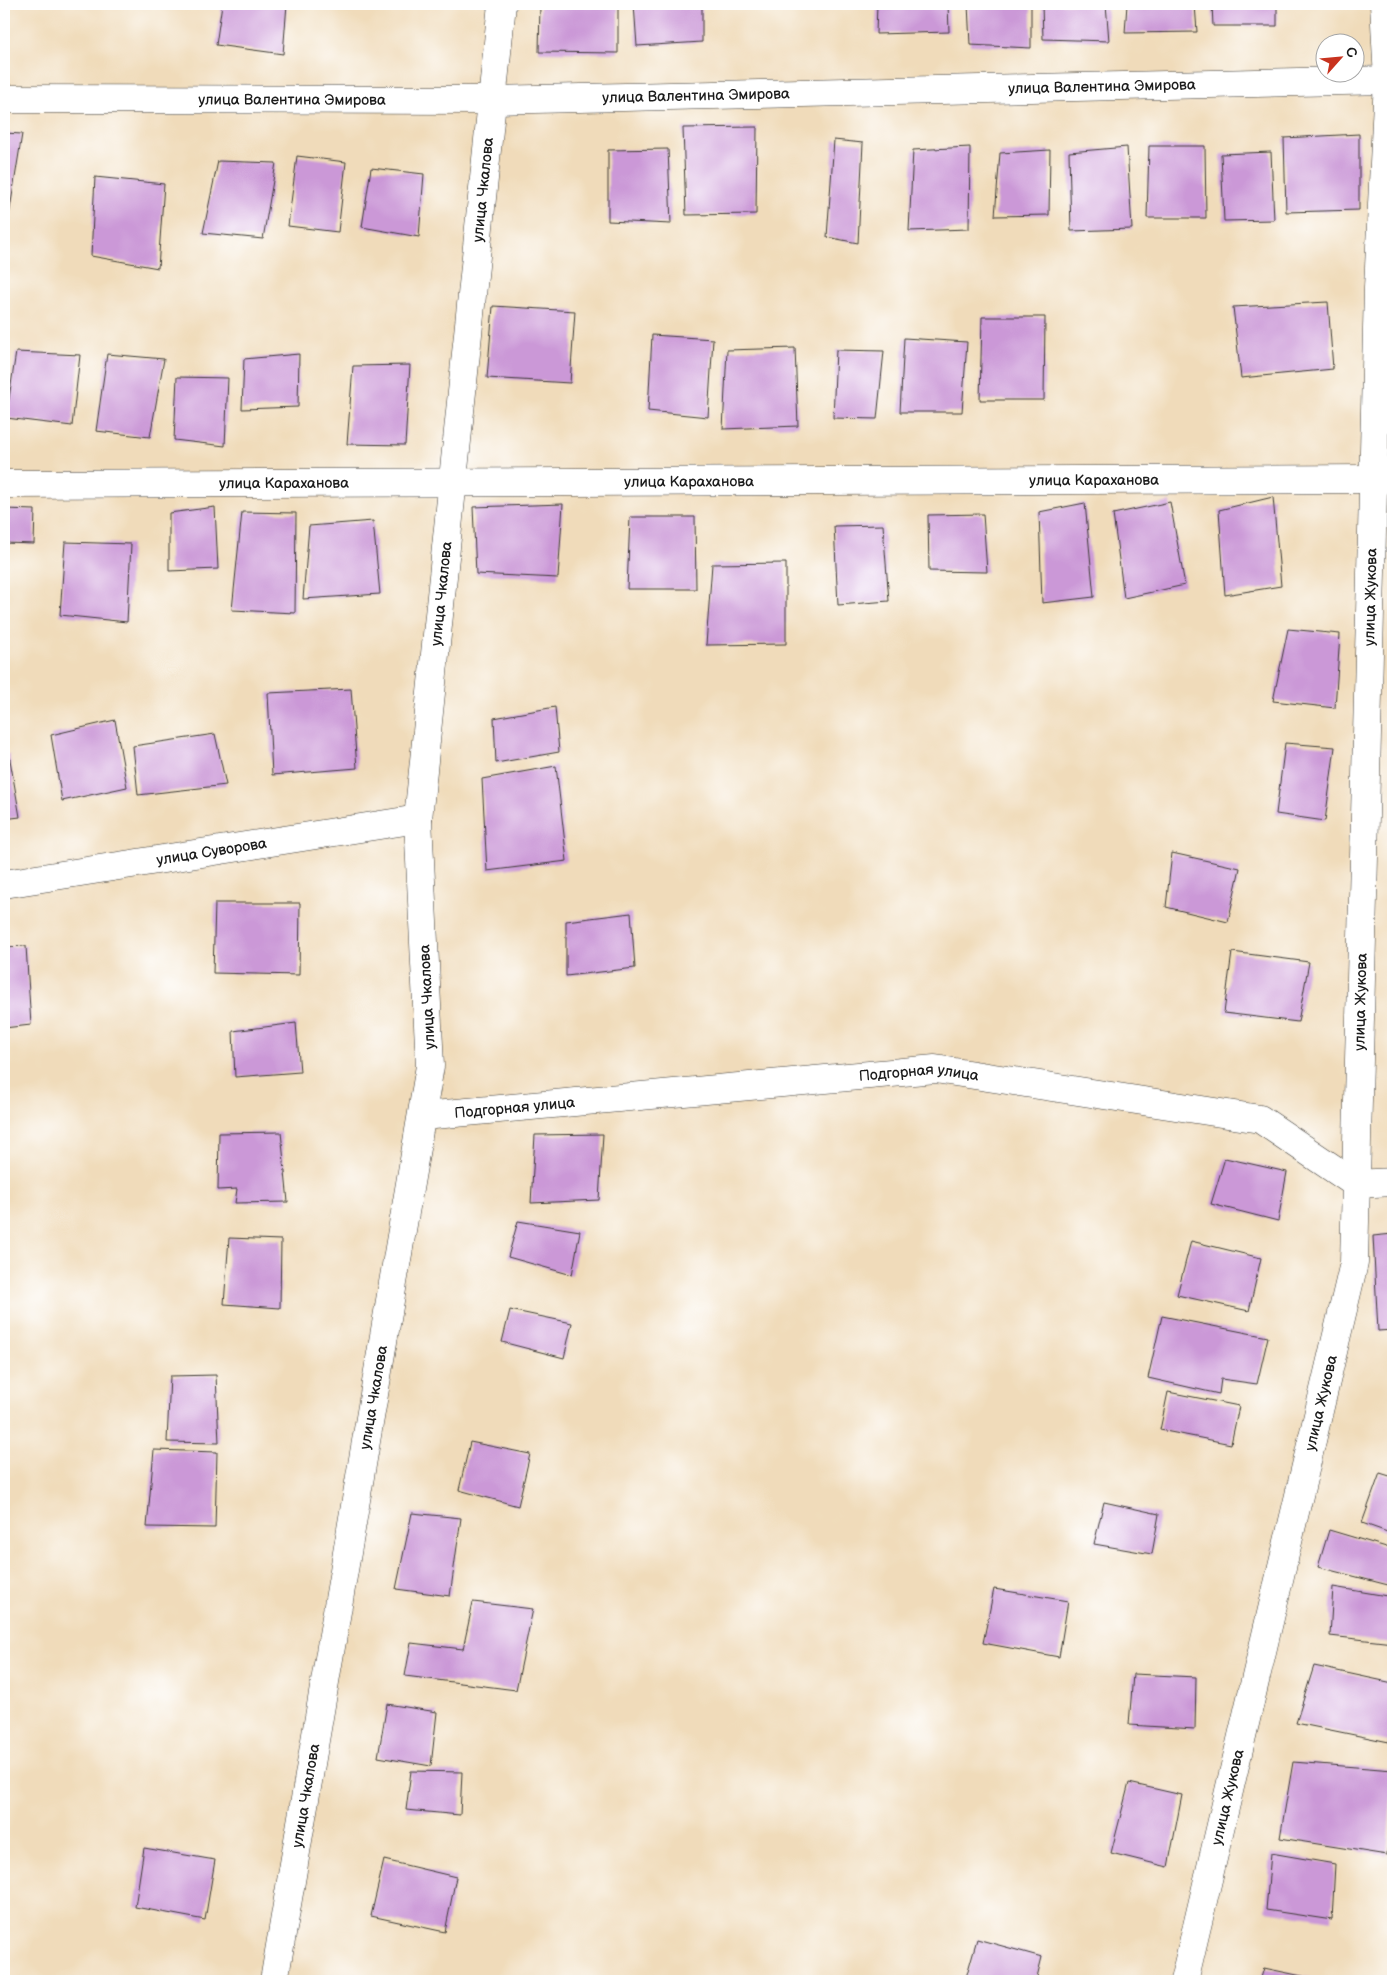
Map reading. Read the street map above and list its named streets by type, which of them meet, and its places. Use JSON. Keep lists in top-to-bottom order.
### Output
{
  "streets": {
    "street": [
      "улица Валентина Эмирова",
      "улица Чкалова",
      "улица Караханова",
      "улица Жукова",
      "улица Суворова",
      "Подгорная улица"
    ]
  },
  "crossings": [
    ["улица Валентина Эмирова", "улица Чкалова"],
    ["улица Валентина Эмирова", "улица Жукова"],
    ["улица Чкалова", "улица Караханова"],
    ["улица Чкалова", "улица Суворова"],
    ["улица Чкалова", "Подгорная улица"],
    ["улица Караханова", "улица Жукова"],
    ["улица Жукова", "Подгорная улица"]
  ],
  "north": "top right"
}
